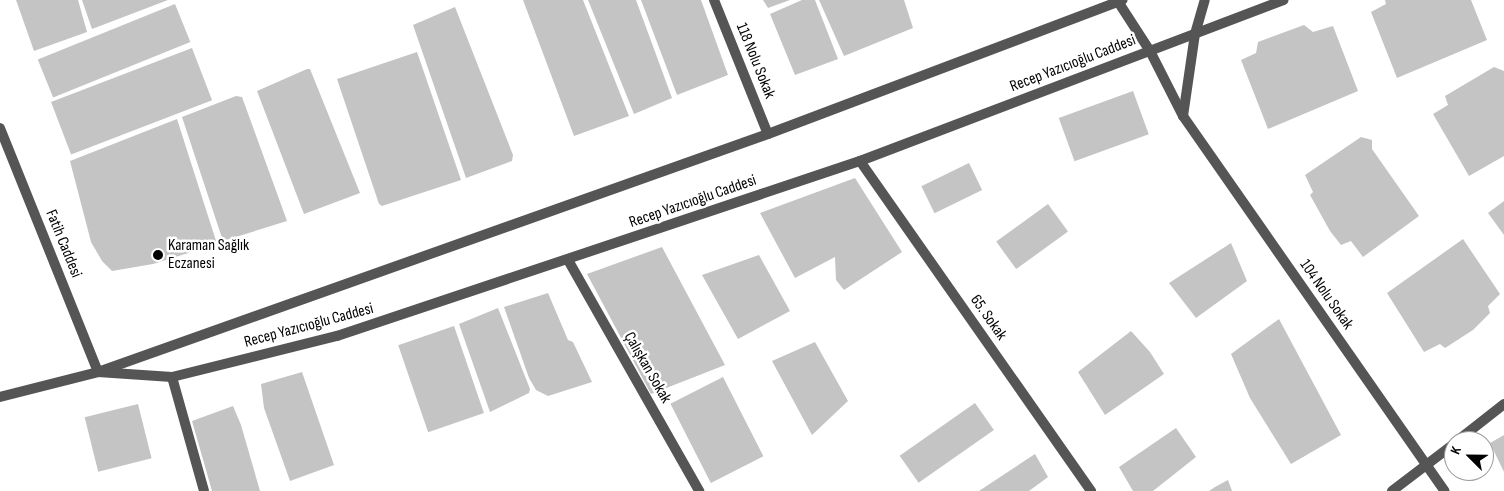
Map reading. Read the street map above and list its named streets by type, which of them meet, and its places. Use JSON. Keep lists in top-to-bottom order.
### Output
{
  "streets": {
    "street": [
      "118 Nolu Sokak",
      "Recep Yazıcıoğlu Caddesi",
      "Fatih Caddesi",
      "104 Nolu Sokak",
      "65. Sokak",
      "Çalışkan Sokak"
    ]
  },
  "crossings": [
    ["118 Nolu Sokak", "Recep Yazıcıoğlu Caddesi"],
    ["Recep Yazıcıoğlu Caddesi", "Fatih Caddesi"],
    ["Recep Yazıcıoğlu Caddesi", "104 Nolu Sokak"],
    ["Recep Yazıcıoğlu Caddesi", "65. Sokak"],
    ["Recep Yazıcıoğlu Caddesi", "Çalışkan Sokak"]
  ],
  "places": ["Karaman Sağlık Eczanesi"],
  "north": "top left"
}
